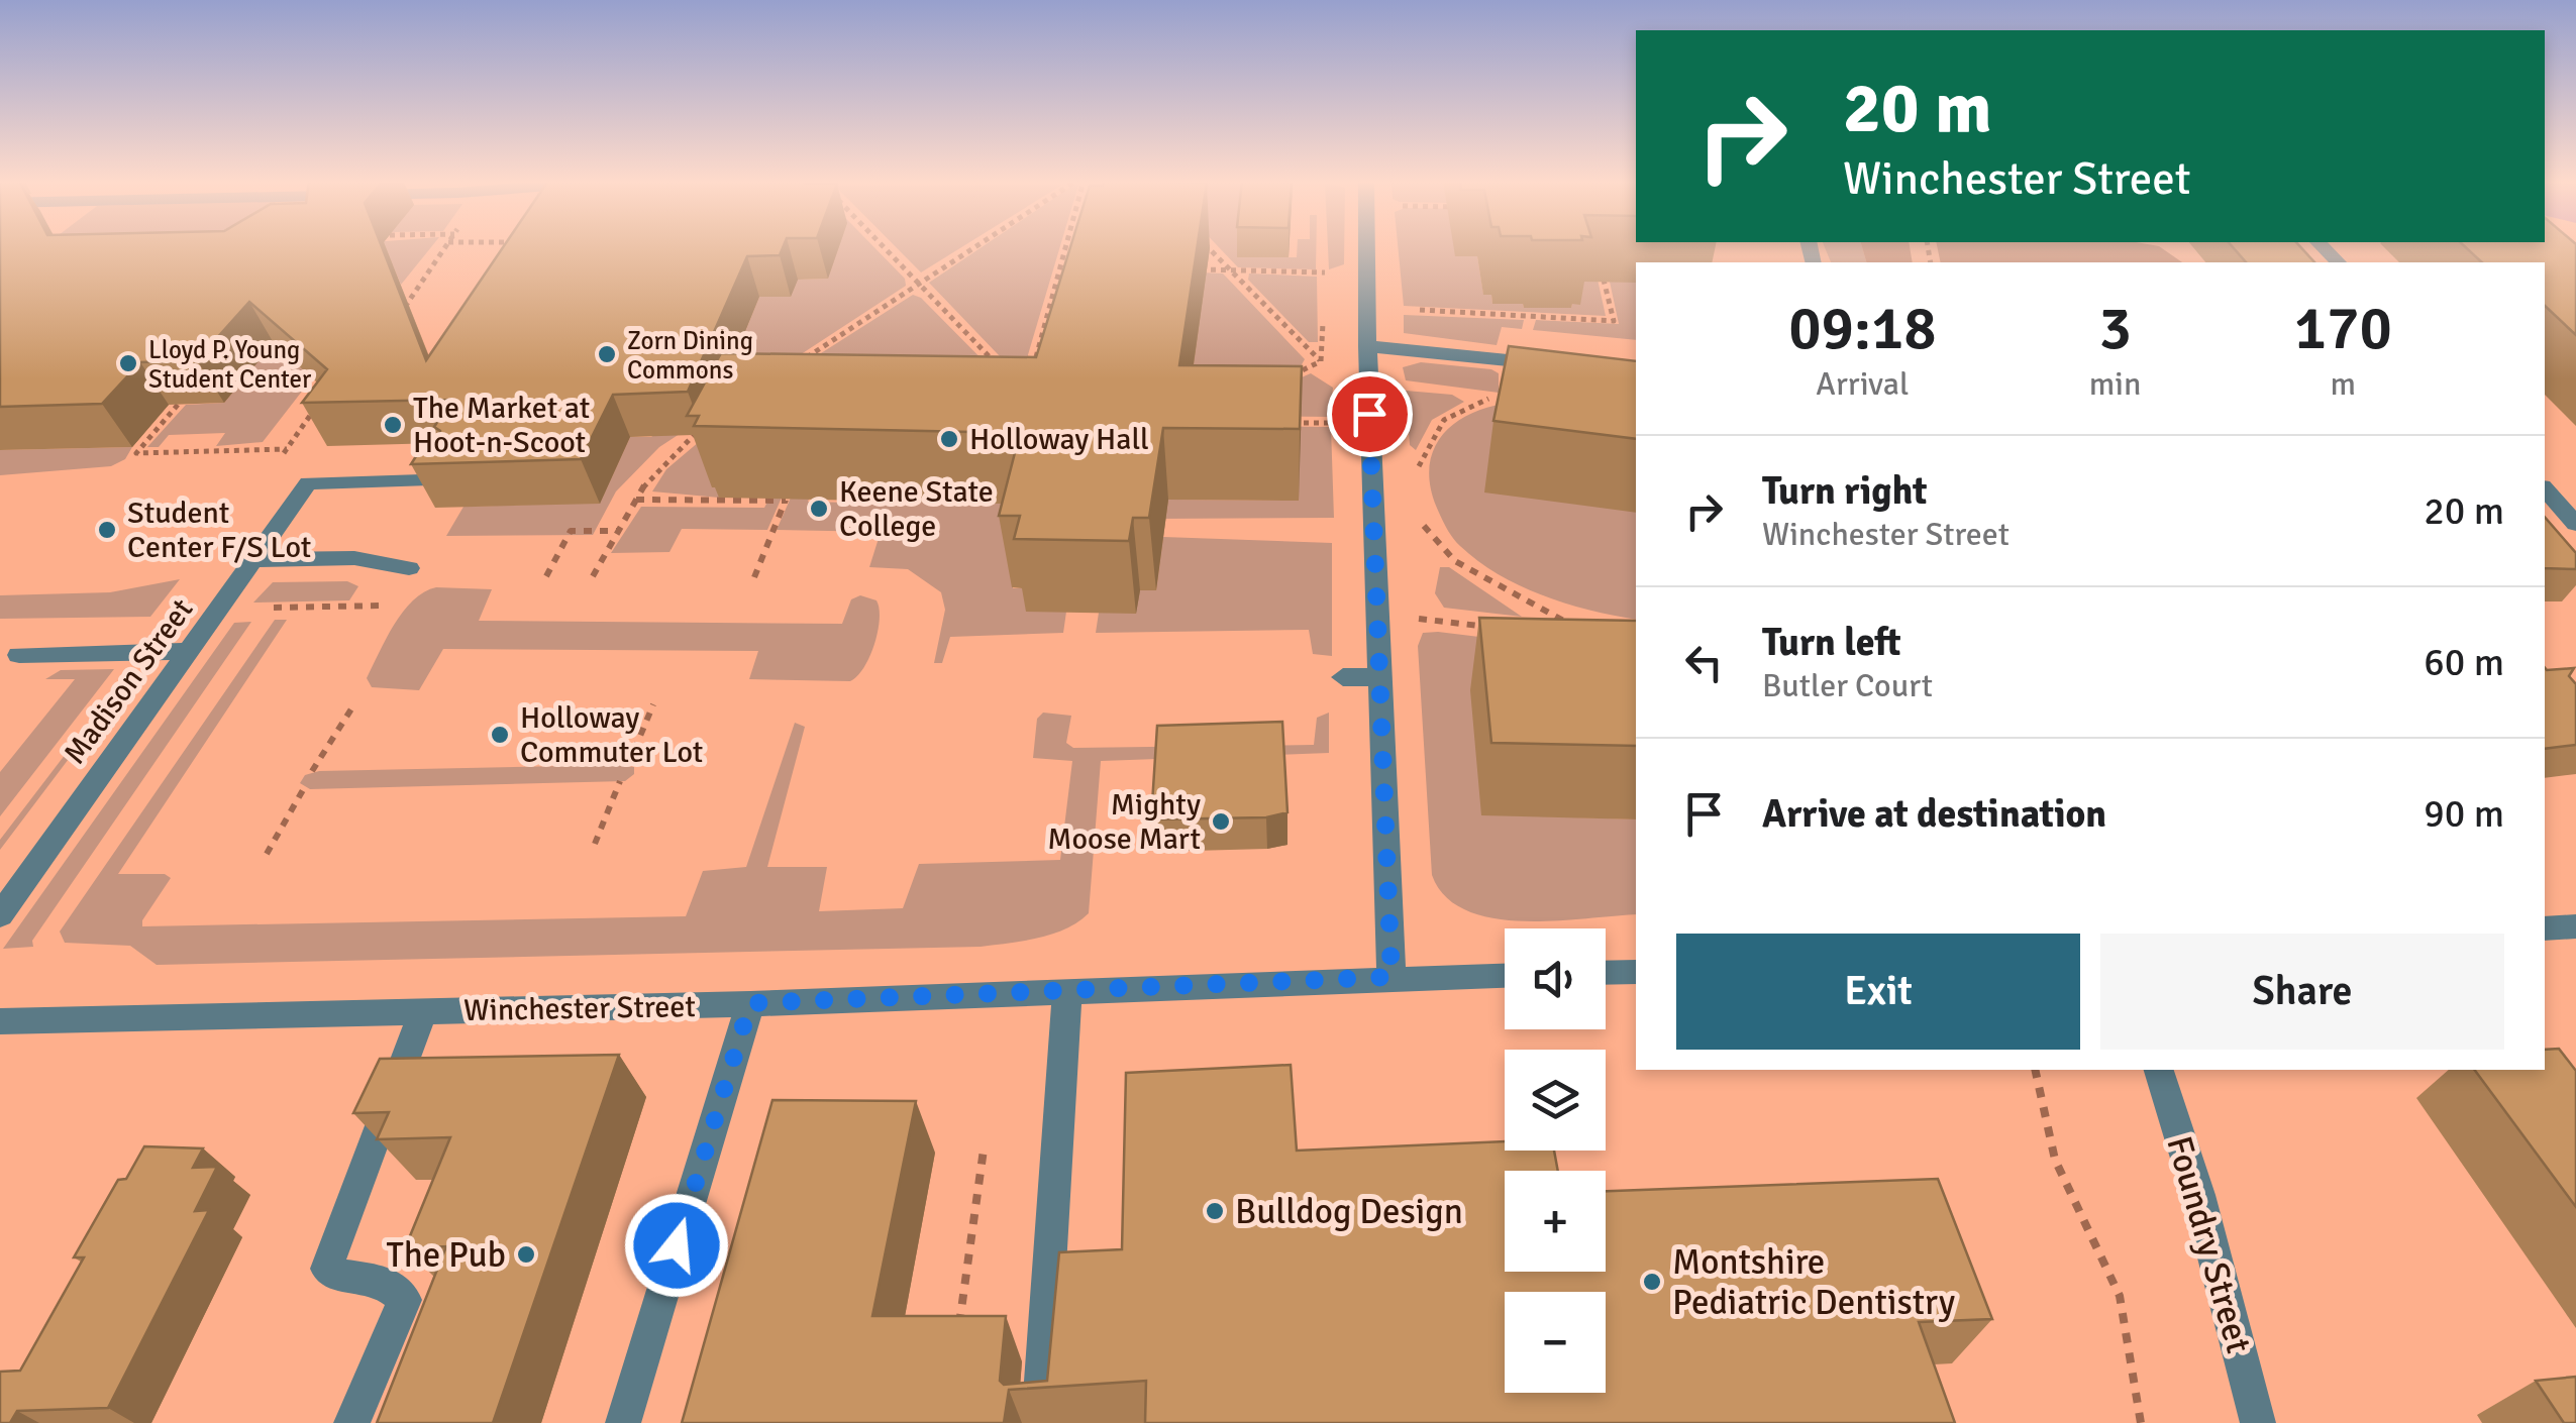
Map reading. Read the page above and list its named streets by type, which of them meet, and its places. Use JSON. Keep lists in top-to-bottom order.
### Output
{
  "streets": {
    "street": ["Madison Street", "Winchester Street", "Foundry Street"]
  },
  "places": [
    "Zorn Dining Commons",
    "Lloyd P. Young Student Center",
    "The Market at Hoot-n-Scoot",
    "Holloway Hall",
    "Keene State College",
    "Student Center F/S Lot",
    "Holloway Commuter Lot",
    "Mighty Moose Mart",
    "Bulldog Design",
    "The Pub",
    "Montshire Pediatric Dentistry"
  ],
  "page": {
    "turn": ["20 m", "Winchester Street"],
    "eta": [
      "09:18",
      "Arrival",
      "3",
      "min",
      "170",
      "m"
    ],
    "list": [
      {
        "name": "Turn right",
        "note": "Winchester Street",
        "value": "20 m"
      },
      {
        "name": "Turn left",
        "note": "Butler Court",
        "value": "60 m"
      },
      {
        "name": "Arrive at destination",
        "value": "90 m"
      }
    ],
    "buttons": ["Exit", "Share"],
    "map_buttons": ["+", "−"]
  }
}
